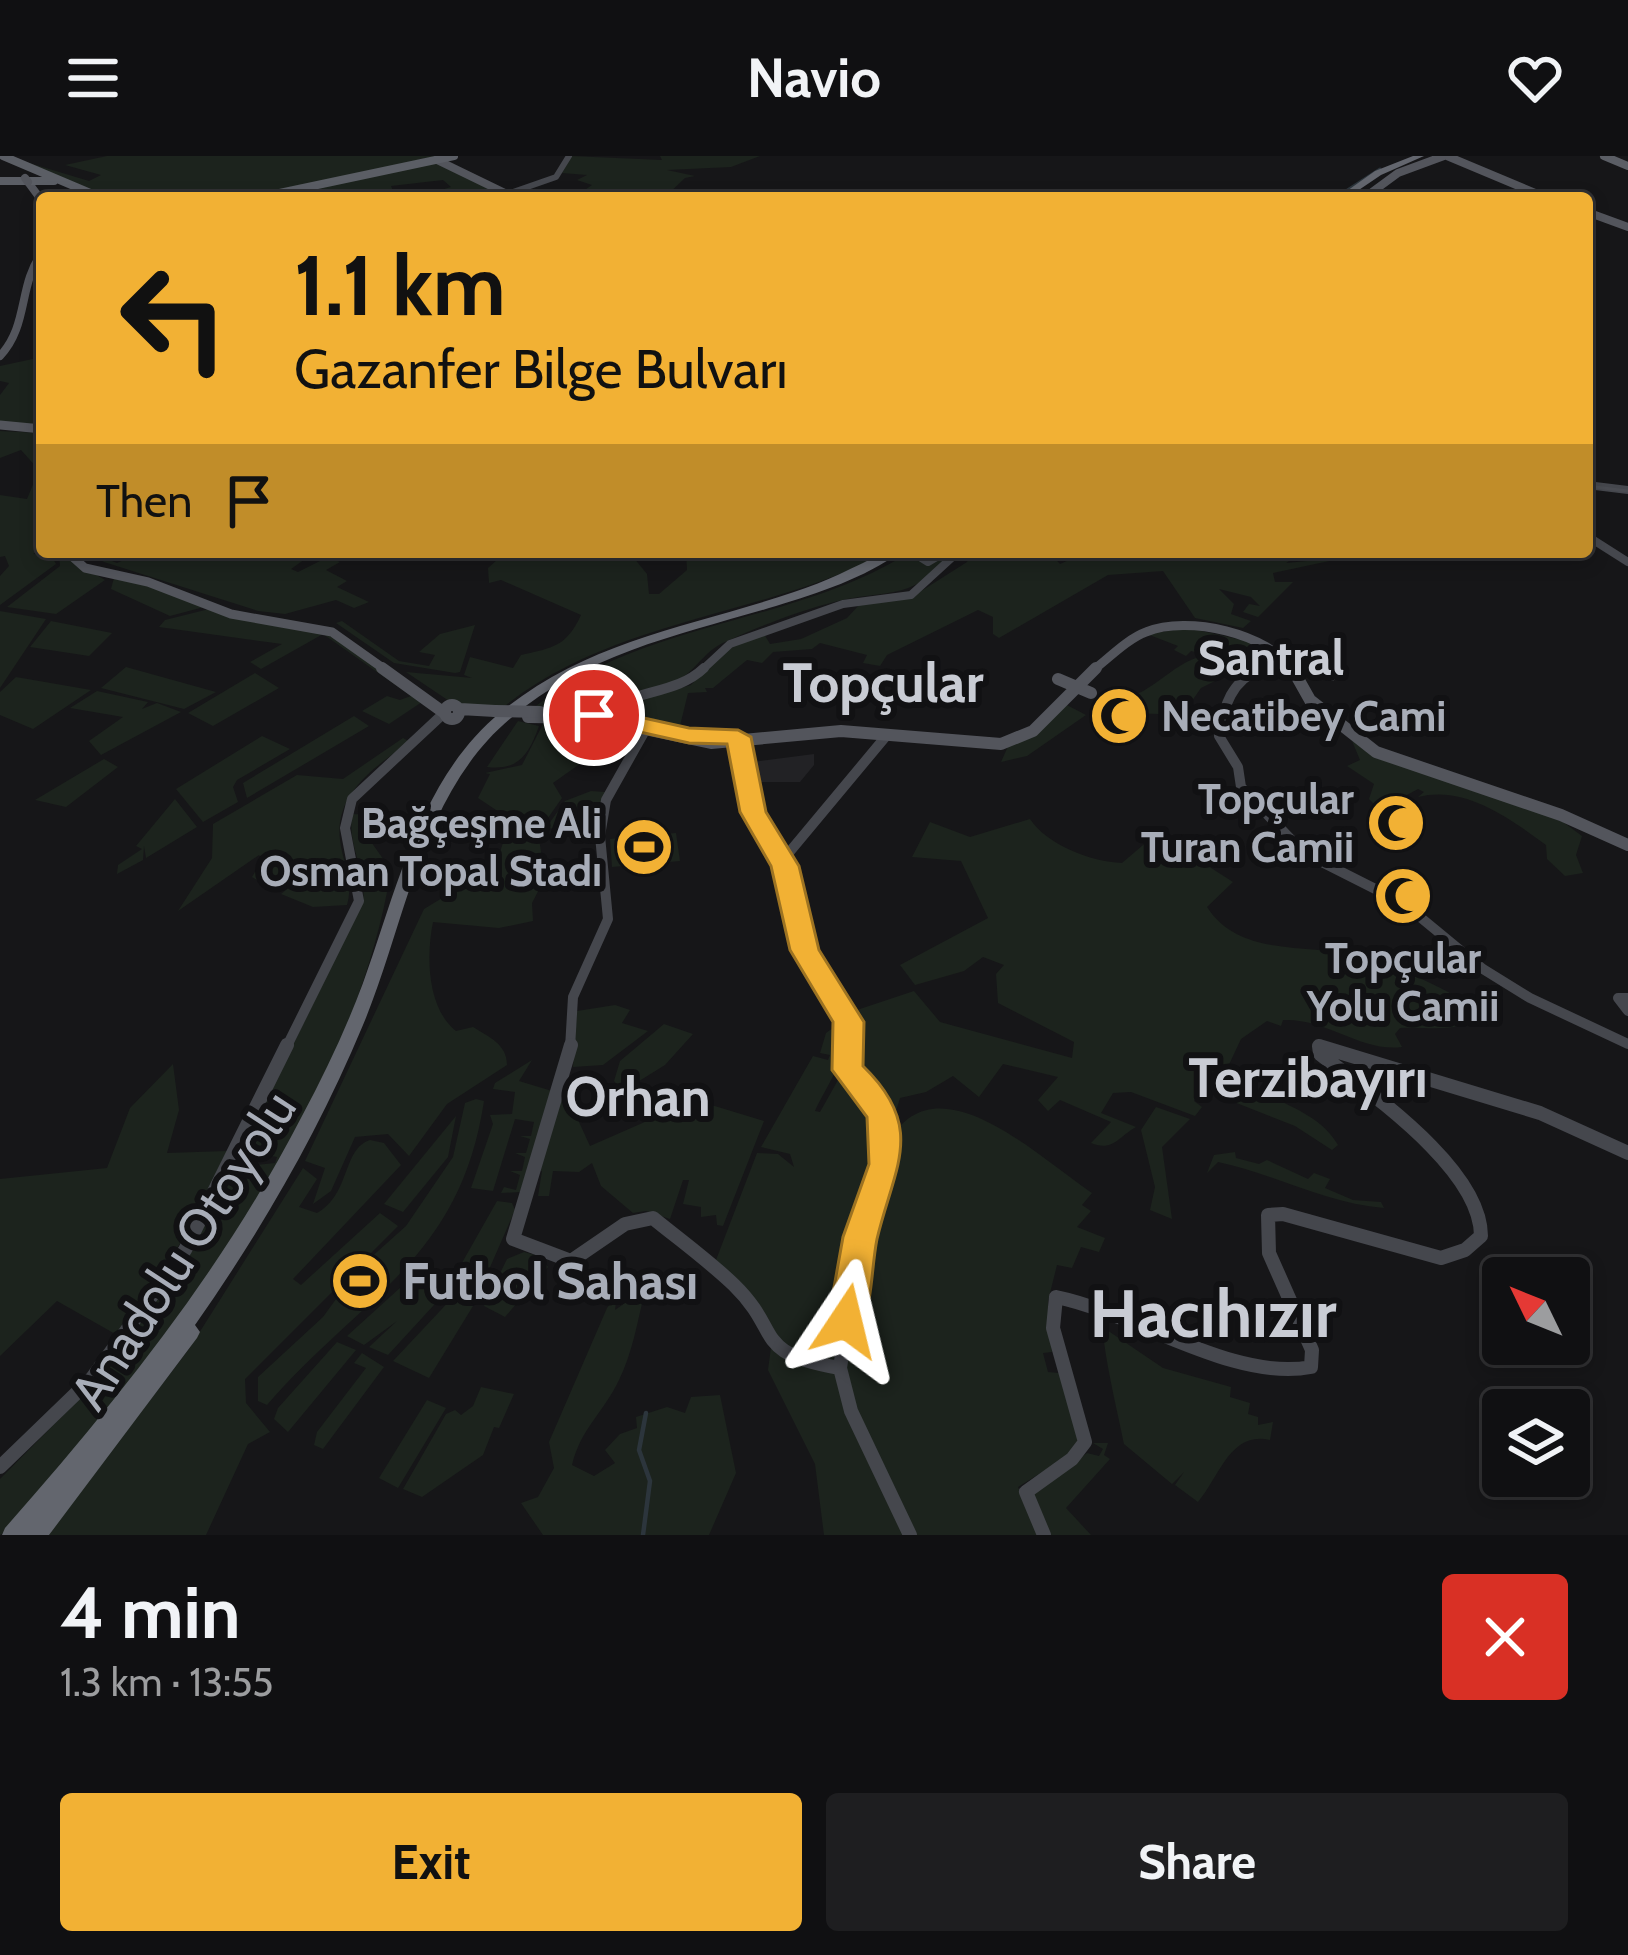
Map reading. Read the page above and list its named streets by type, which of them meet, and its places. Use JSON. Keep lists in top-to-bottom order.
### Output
{
  "streets": {
    "highway": ["Anadolu Otoyolu"]
  },
  "districts": [
    "Santral",
    "Topçular",
    "Terzibayırı",
    "Orhan",
    "Hacıhızır"
  ],
  "places": {
    "mosque": ["Necatibey Cami", "Topçular Turan Camii", "Topçular Yolu Camii"],
    "sports": ["Bağçeşme Ali Osman Topal Stadı", "Futbol Sahası"]
  },
  "north": "top left",
  "page": {
    "header": "Navio",
    "turn": ["1.1 km", "Gazanfer Bilge Bulvarı"],
    "then": "Then",
    "heading": ["4 min", "1.3 km · 13:55"],
    "buttons": ["Exit", "Share"]
  }
}
